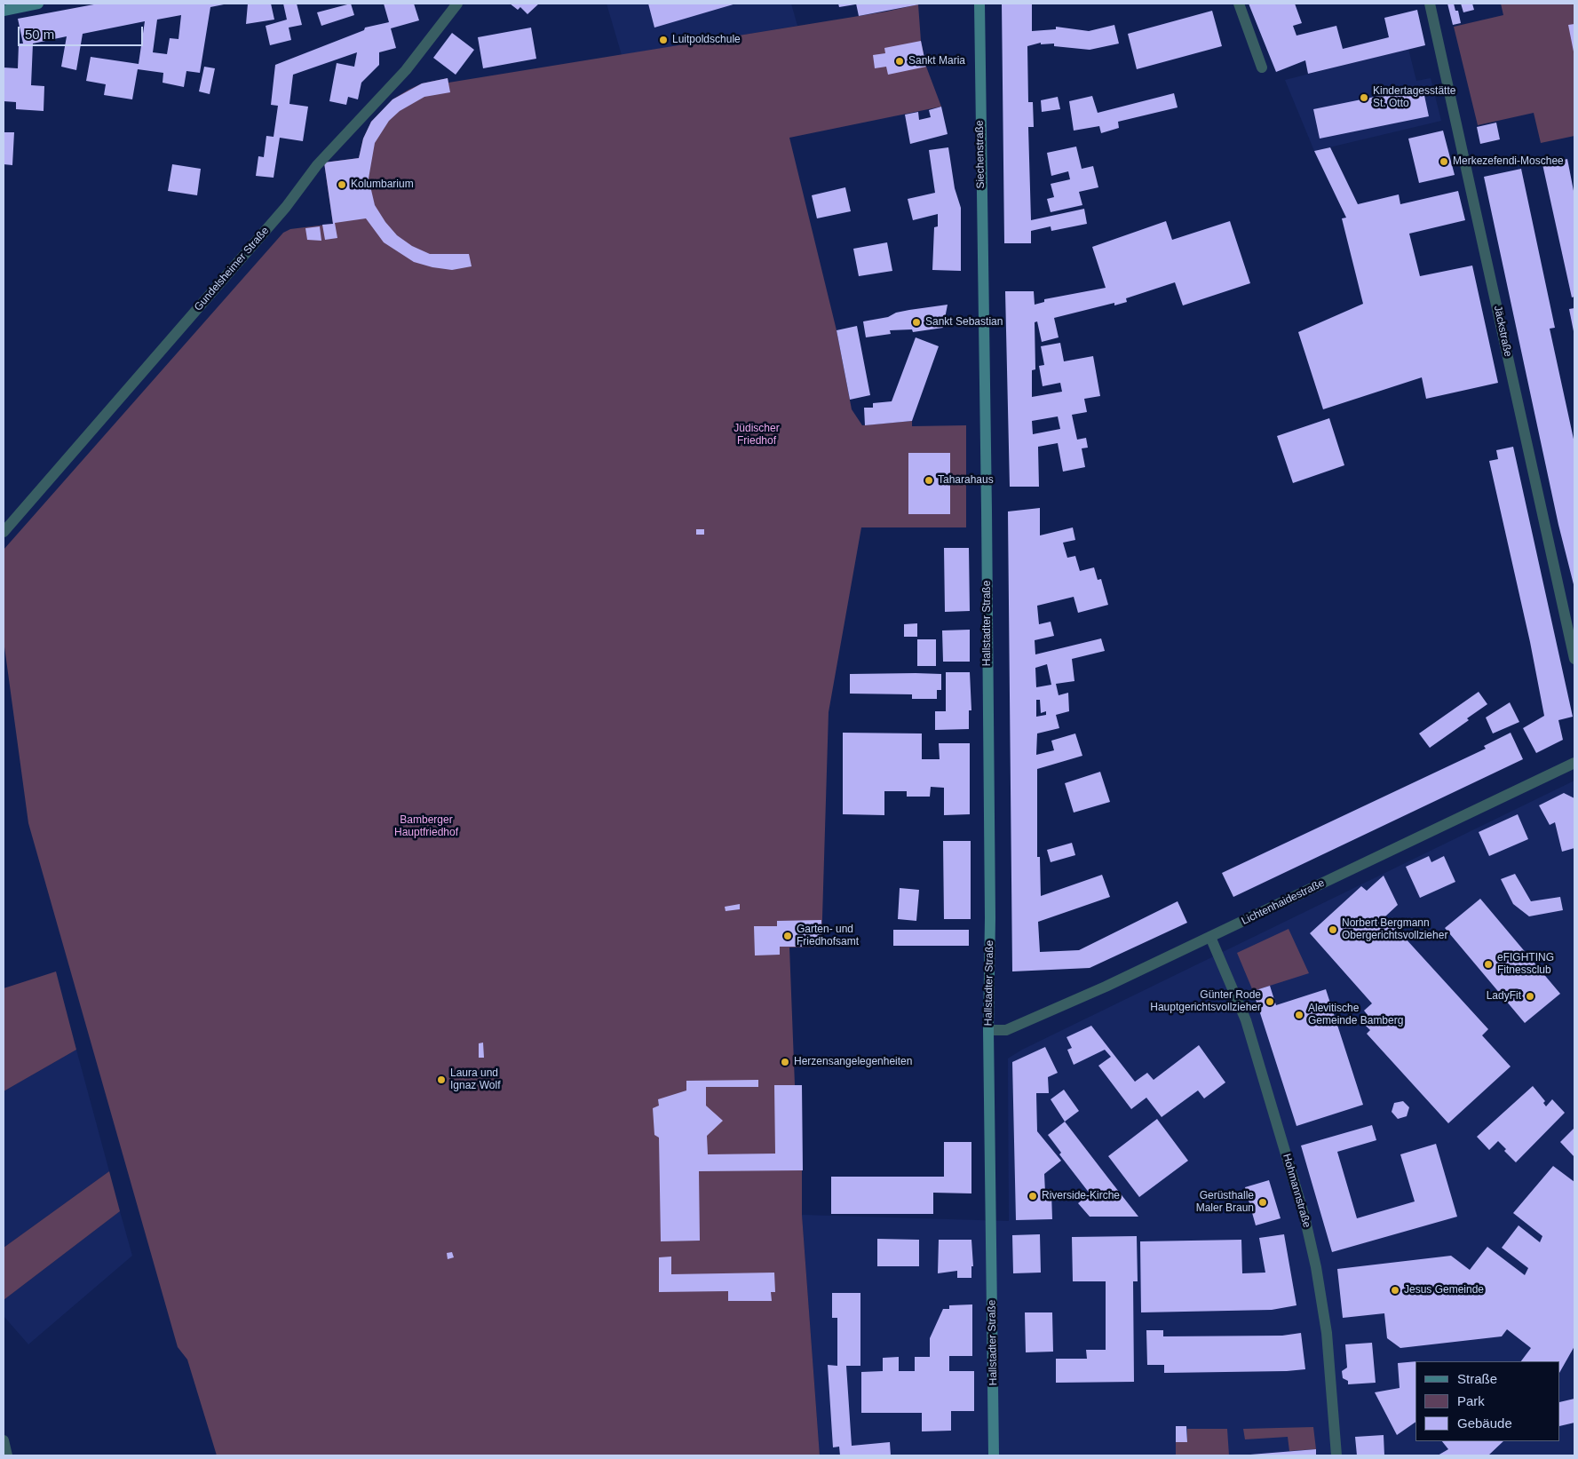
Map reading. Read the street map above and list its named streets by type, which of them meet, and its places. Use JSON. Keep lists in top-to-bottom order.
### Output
{
  "streets": {
    "main road": ["Siechenstraße", "Hallstadter Straße"],
    "street": [
      "Gundelsheimer Straße",
      "Jäckstraße",
      "Lichtenhaidestraße",
      "Hohmannstraße"
    ]
  },
  "crossings": [
    ["Siechenstraße", "Hallstadter Straße"],
    ["Hallstadter Straße", "Lichtenhaidestraße"],
    ["Lichtenhaidestraße", "Hohmannstraße"]
  ],
  "parks": ["Jüdischer Friedhof", "Bamberger Hauptfriedhof"],
  "places": [
    "Luitpoldschule",
    "Sankt Maria",
    "Kindertagesstätte St. Otto",
    "Merkezefendi-Moschee",
    "Kolumbarium",
    "Sankt Sebastian",
    "Taharahaus",
    "Norbert Bergmann Obergerichtsvollzieher",
    "Garten- und Friedhofsamt",
    "eFIGHTING Fitnessclub",
    "LadyFit",
    "Günter Rode Hauptgerichtsvollzieher",
    "Alevitische Gemeinde Bamberg",
    "Herzensangelegenheiten",
    "Laura und Ignaz Wolf",
    "Riverside-Kirche",
    "Gerüsthalle Maler Braun",
    "Jesus Gemeinde"
  ],
  "legend": ["Straße", "Park", "Gebäude"],
  "scale_bar": "50 m"
}
